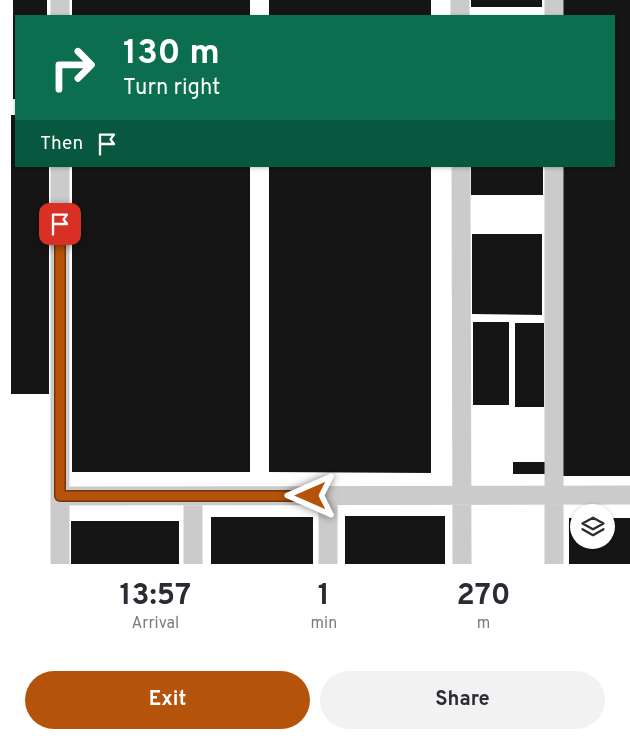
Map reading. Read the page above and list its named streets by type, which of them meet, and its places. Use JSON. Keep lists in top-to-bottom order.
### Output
{
  "page": {
    "turn": ["130 m", "Turn right"],
    "then": "Then",
    "eta": [
      "13:57",
      "Arrival",
      "1",
      "min",
      "270",
      "m"
    ],
    "buttons": ["Exit", "Share"]
  }
}
